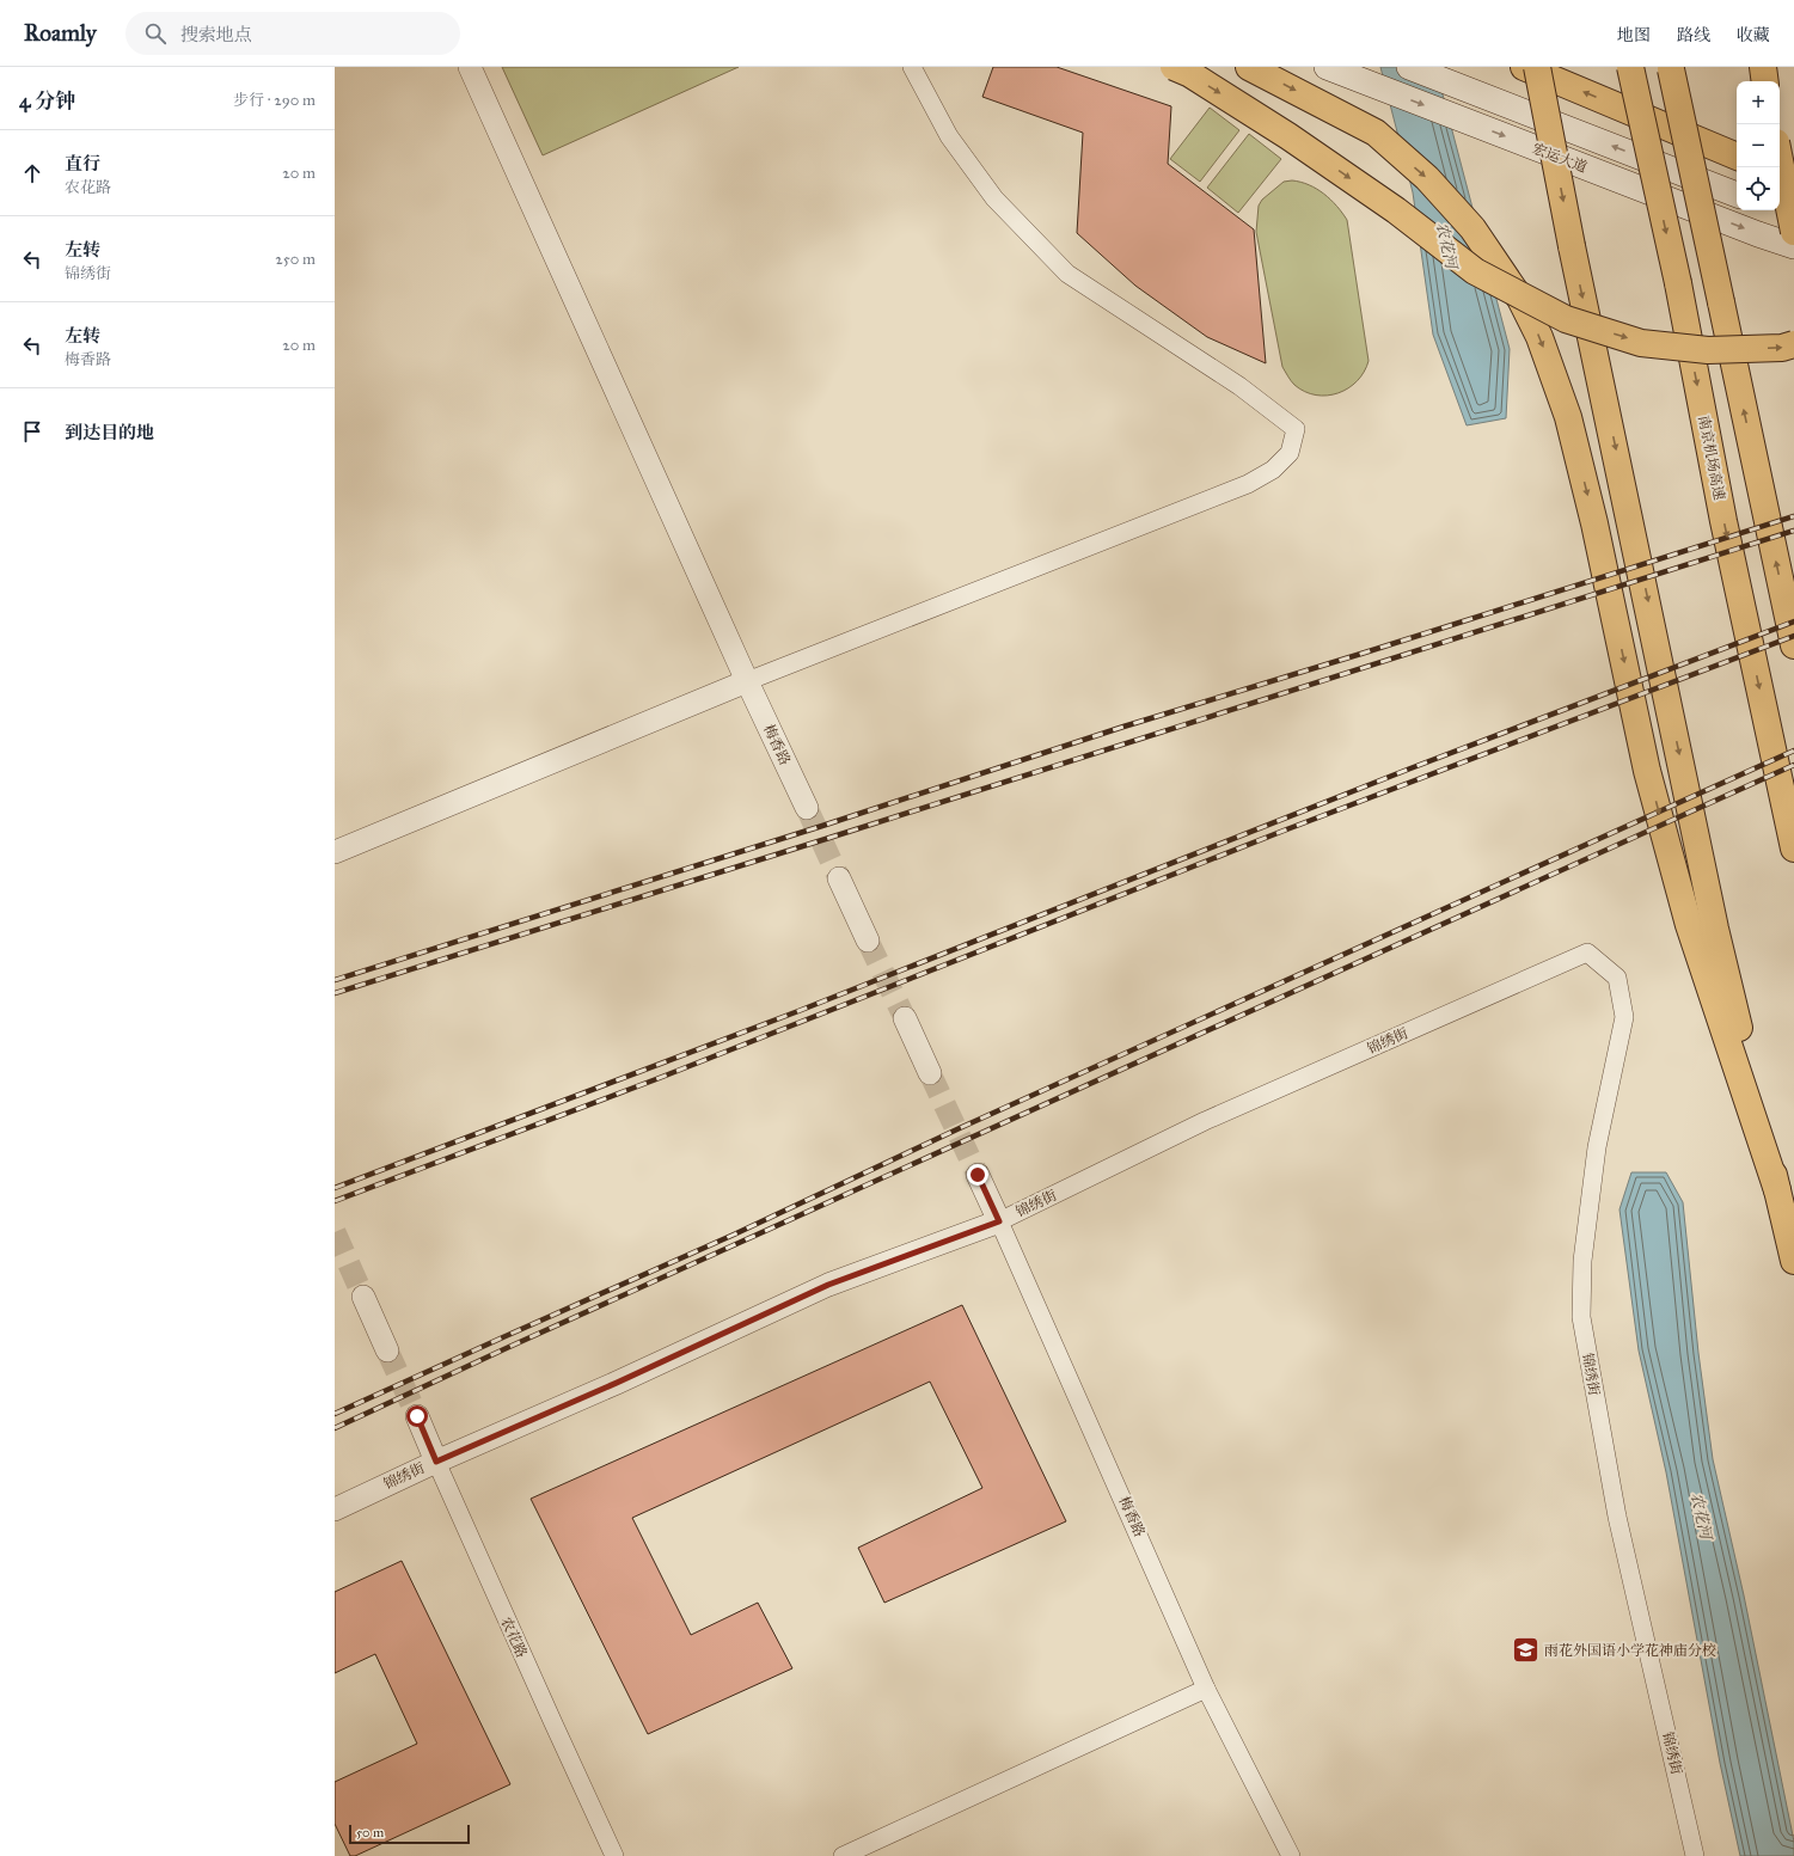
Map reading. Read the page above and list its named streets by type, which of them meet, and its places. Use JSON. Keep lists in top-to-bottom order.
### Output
{
  "streets": {
    "highway": ["南京机场高速"],
    "main road": ["宏运大道"],
    "street": ["梅香路", "锦绣街", "农花路"]
  },
  "crossings": [
    ["梅香路", "锦绣街"],
    ["锦绣街", "农花路"]
  ],
  "water": ["农花河"],
  "places": {
    "school or university": ["雨花外国语小学花神庙分校"]
  },
  "scale_bar": "50 m",
  "page": {
    "header": "Roamly",
    "search": "搜索地点",
    "nav": ["地图", "路线", "收藏"],
    "heading": ["4 分钟", "步行 · 290 m"],
    "map_buttons": ["+", "−"],
    "list": [
      ["直行", "农花路", "20 m"],
      ["左转", "锦绣街", "250 m"],
      ["左转", "梅香路", "20 m"],
      "到达目的地"
    ],
    "scale": "50 m"
  }
}
